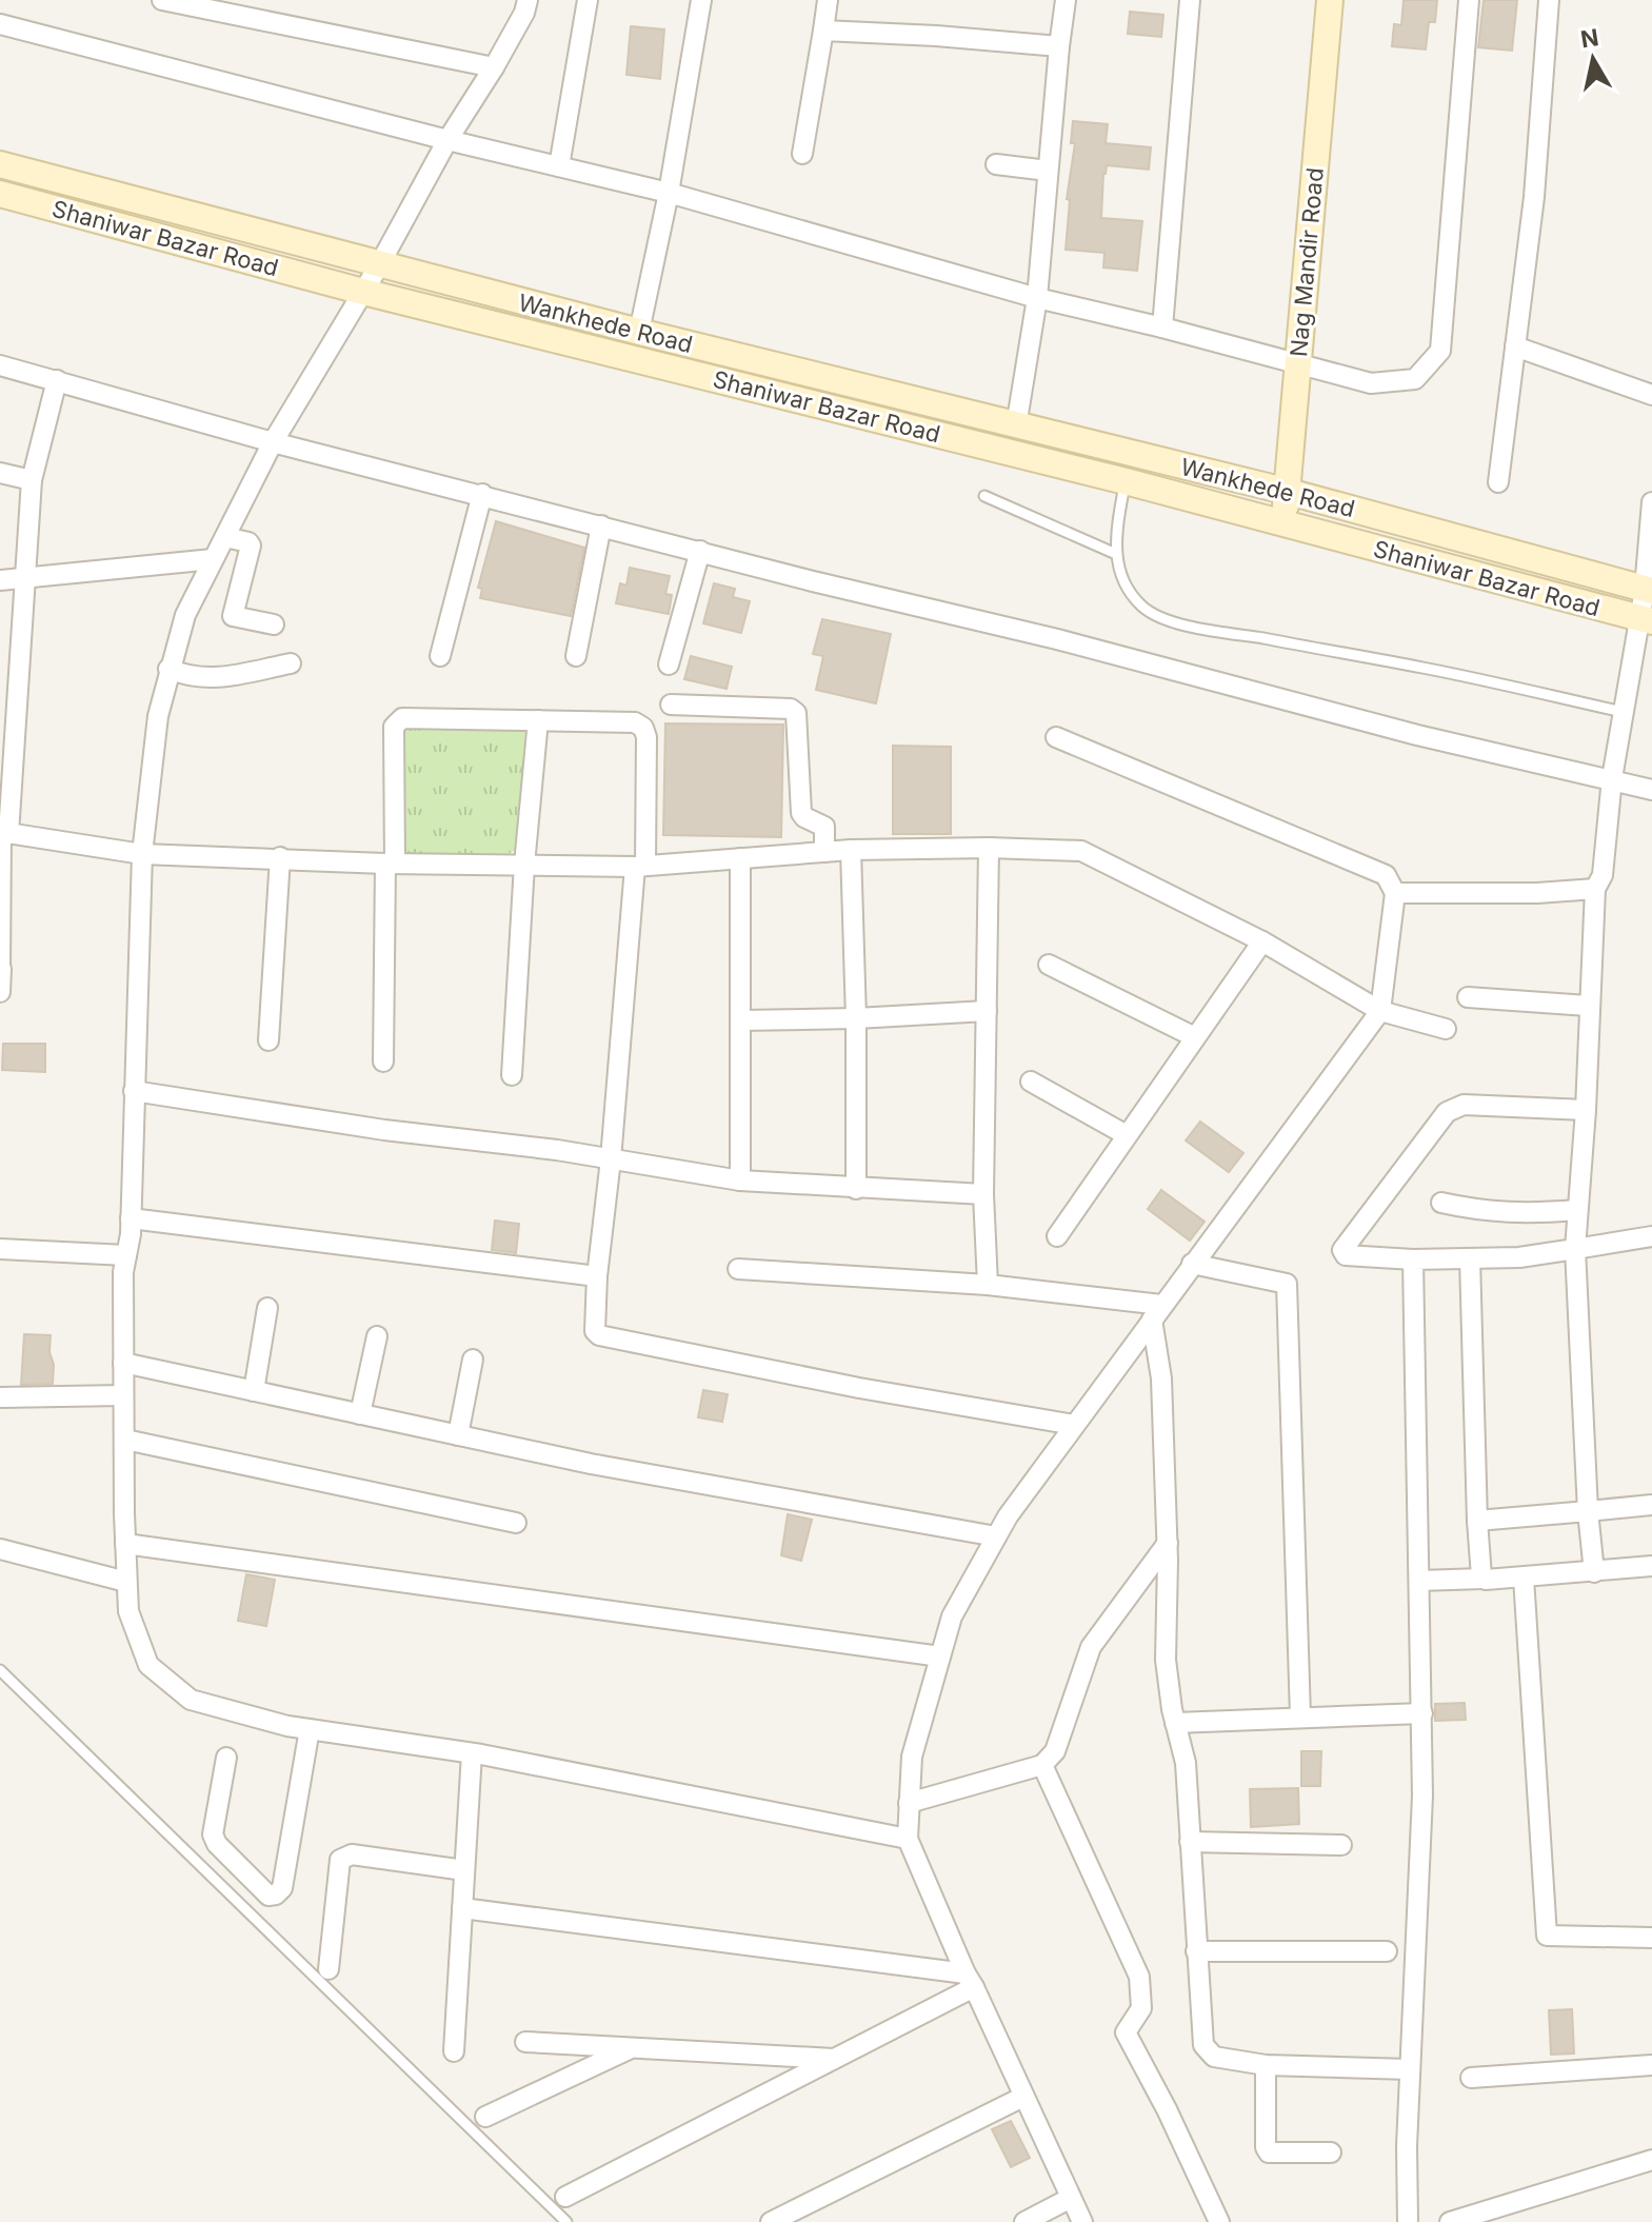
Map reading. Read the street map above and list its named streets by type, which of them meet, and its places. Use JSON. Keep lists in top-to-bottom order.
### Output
{
  "streets": {
    "main road": ["Shaniwar Bazar Road", "Nag Mandir Road", "Wankhede Road"]
  },
  "crossings": [
    ["Shaniwar Bazar Road", "Nag Mandir Road"],
    ["Nag Mandir Road", "Wankhede Road"]
  ],
  "north": "top"
}
